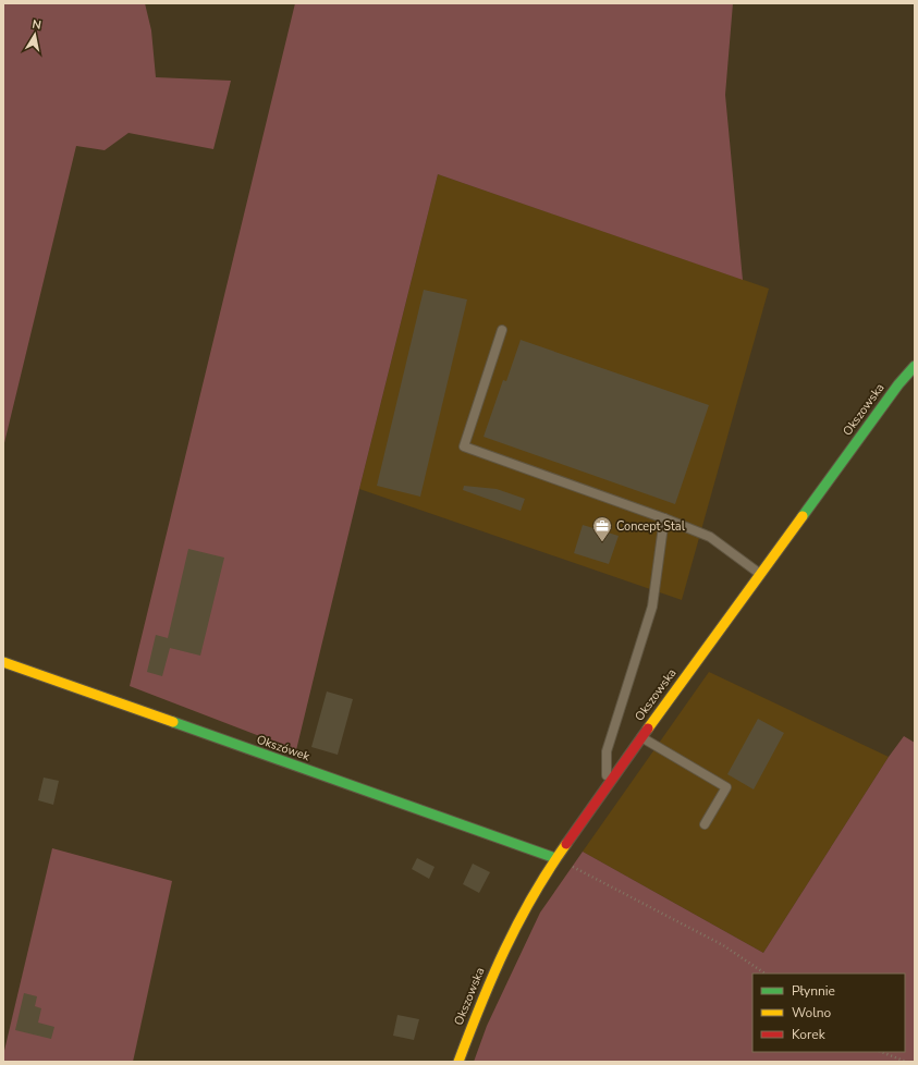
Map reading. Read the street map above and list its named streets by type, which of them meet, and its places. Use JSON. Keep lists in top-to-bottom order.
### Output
{
  "streets": {
    "main road": ["Okszowska", "Okszówek"]
  },
  "crossings": [
    ["Okszowska", "Okszówek"]
  ],
  "places": {
    "office": ["Concept Stal"]
  },
  "legend": ["Płynnie", "Wolno", "Korek"],
  "north": "top"
}
